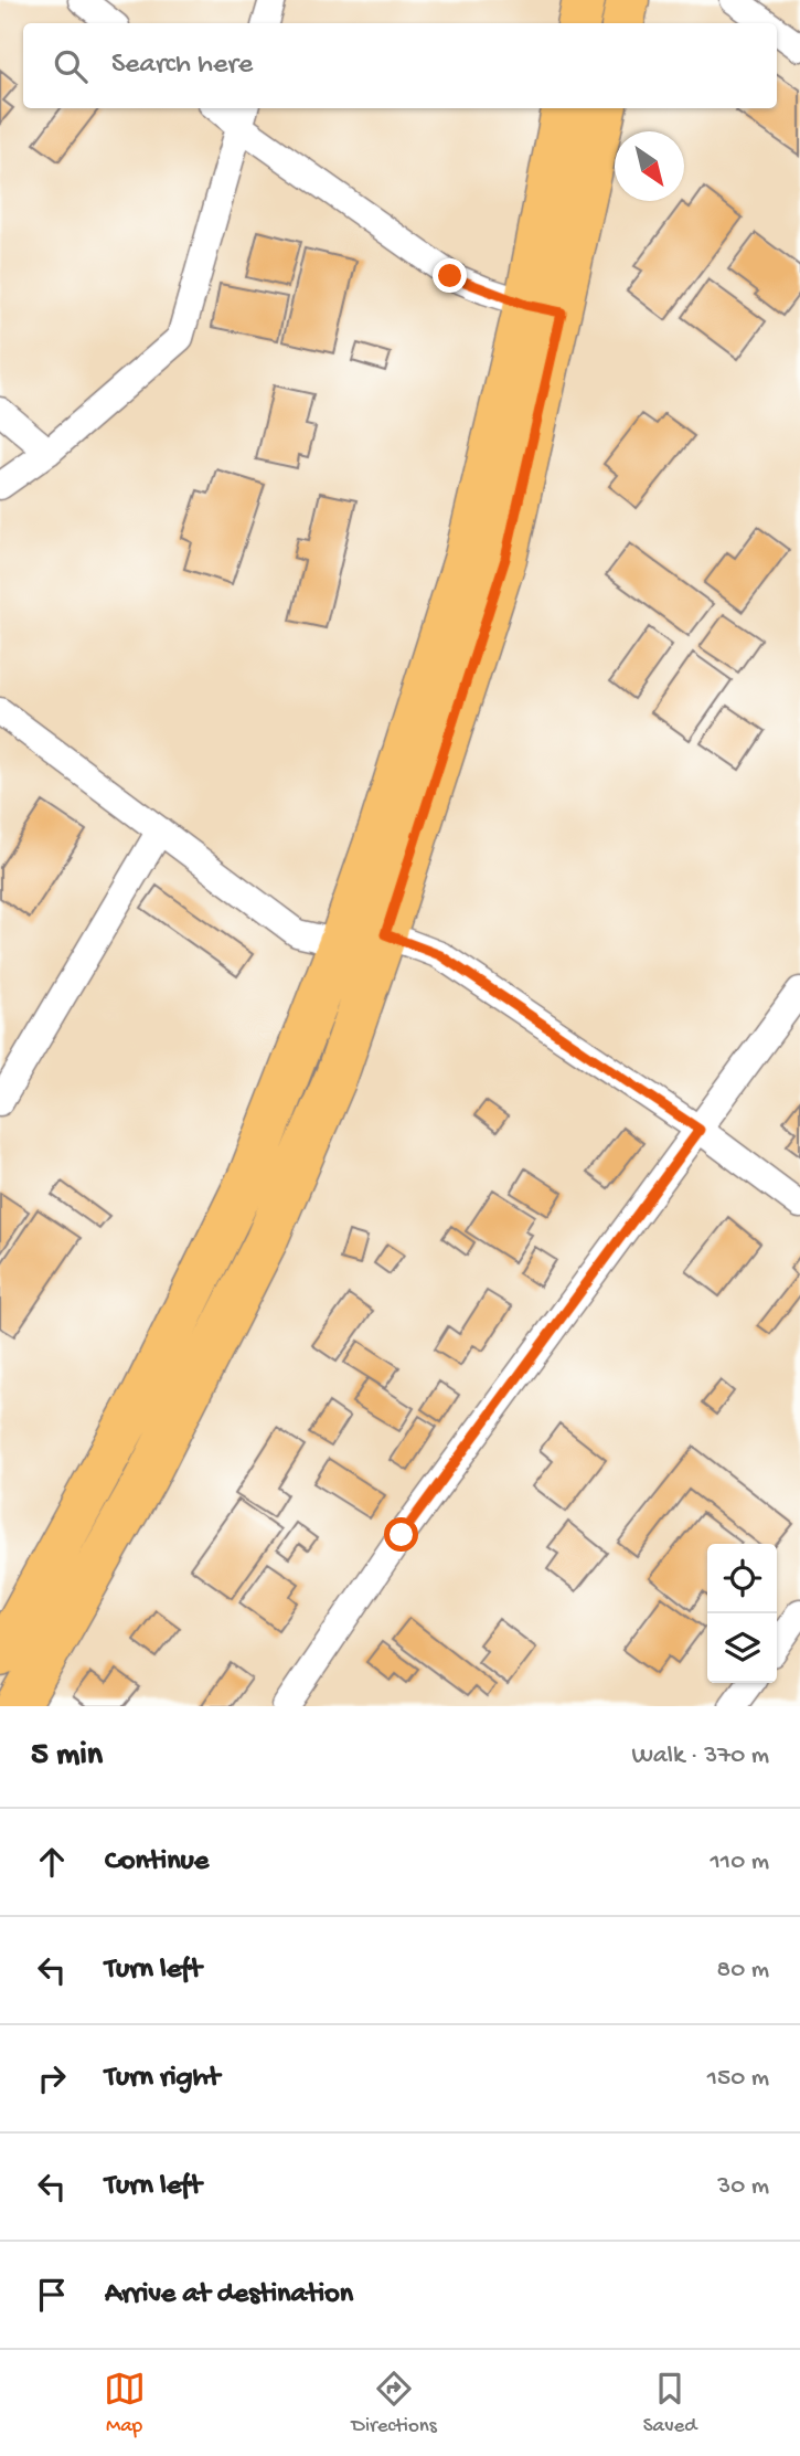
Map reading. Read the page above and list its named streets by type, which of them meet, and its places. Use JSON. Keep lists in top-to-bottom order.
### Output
{
  "north": "bottom right",
  "page": {
    "search": "Search here",
    "heading": ["5 min", "Walk · 370 m"],
    "list": [
      ["Continue", "110 m"],
      ["Turn left", "80 m"],
      ["Turn right", "150 m"],
      ["Turn left", "30 m"],
      "Arrive at destination"
    ],
    "nav": ["Map", "Directions", "Saved"]
  }
}
